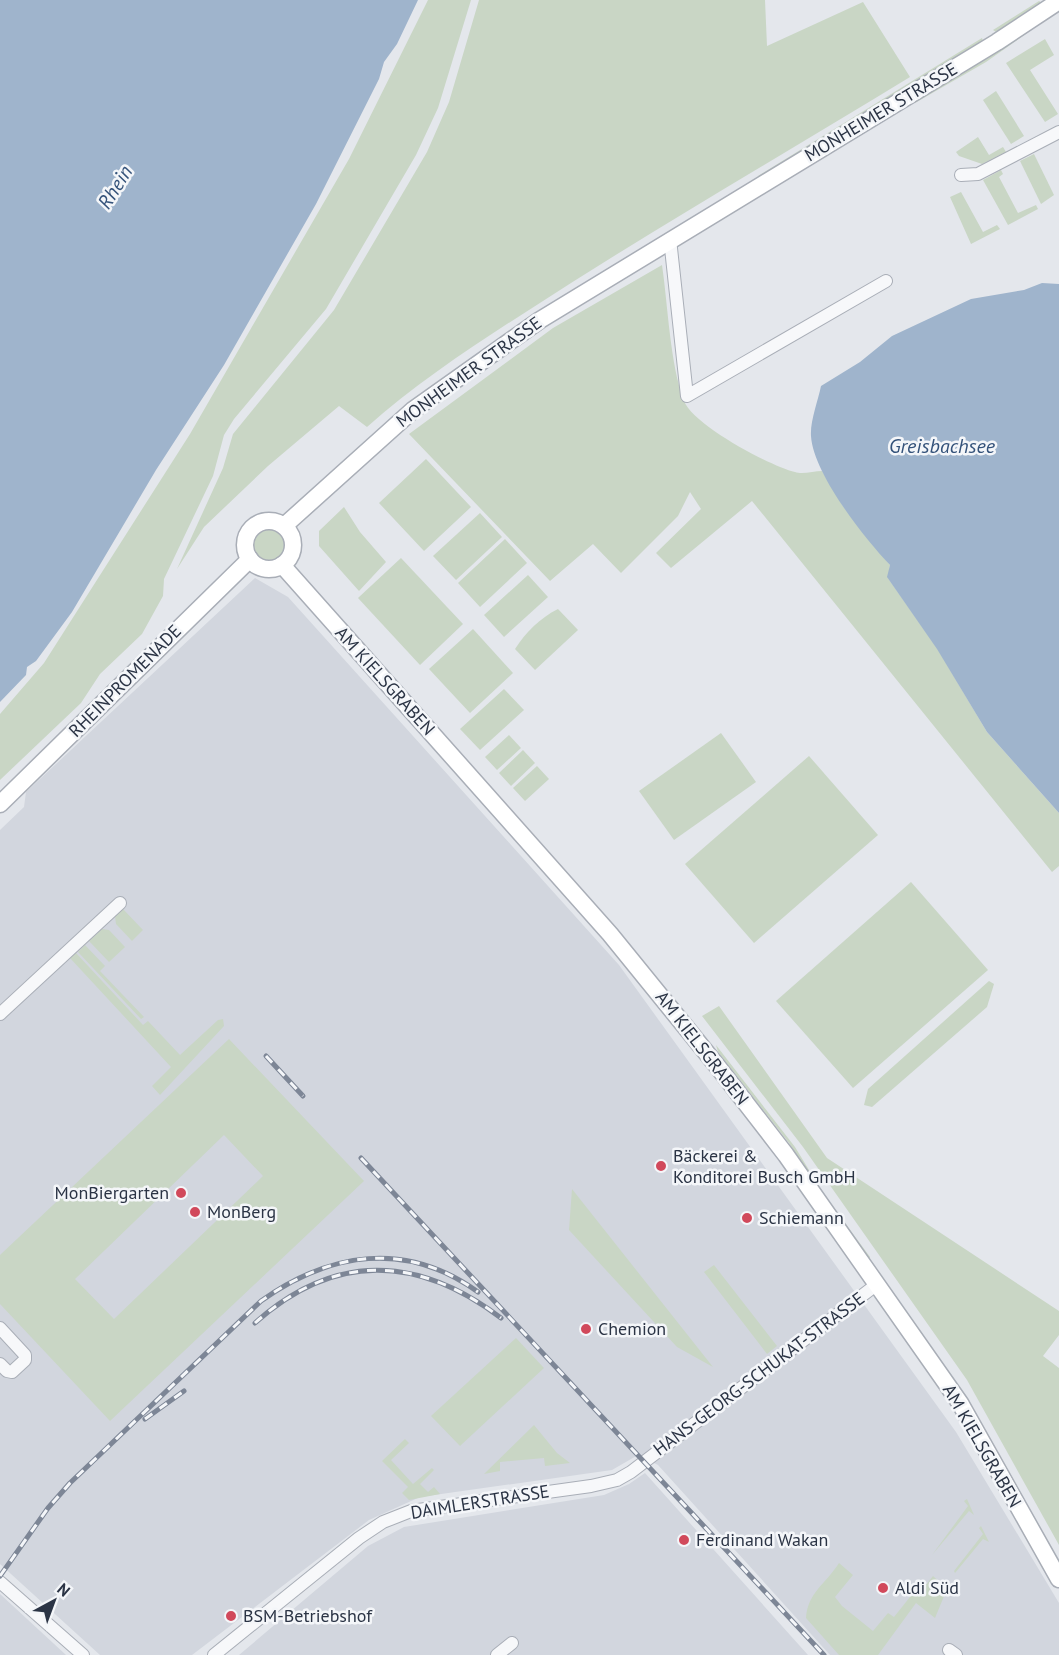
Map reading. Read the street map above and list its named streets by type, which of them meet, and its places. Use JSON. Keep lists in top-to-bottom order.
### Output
{
  "streets": {
    "street": [
      "MONHEIMER STRASSE",
      "RHEINPROMENADE",
      "AM KIELSGRABEN",
      "HANS-GEORG-SCHUKAT-STRASSE",
      "DAIMLERSTRASSE"
    ]
  },
  "crossings": [
    ["MONHEIMER STRASSE", "RHEINPROMENADE"],
    ["MONHEIMER STRASSE", "AM KIELSGRABEN"],
    ["RHEINPROMENADE", "AM KIELSGRABEN"],
    ["AM KIELSGRABEN", "HANS-GEORG-SCHUKAT-STRASSE"],
    ["HANS-GEORG-SCHUKAT-STRASSE", "DAIMLERSTRASSE"]
  ],
  "water": ["Rhein", "Greisbachsee"],
  "places": [
    "Bäckerei & Konditorei Busch GmbH",
    "MonBiergarten",
    "MonBerg",
    "Schiemann",
    "Chemion",
    "Ferdinand Wakan",
    "Aldi Süd",
    "BSM-Betriebshof"
  ],
  "north": "top right"
}
